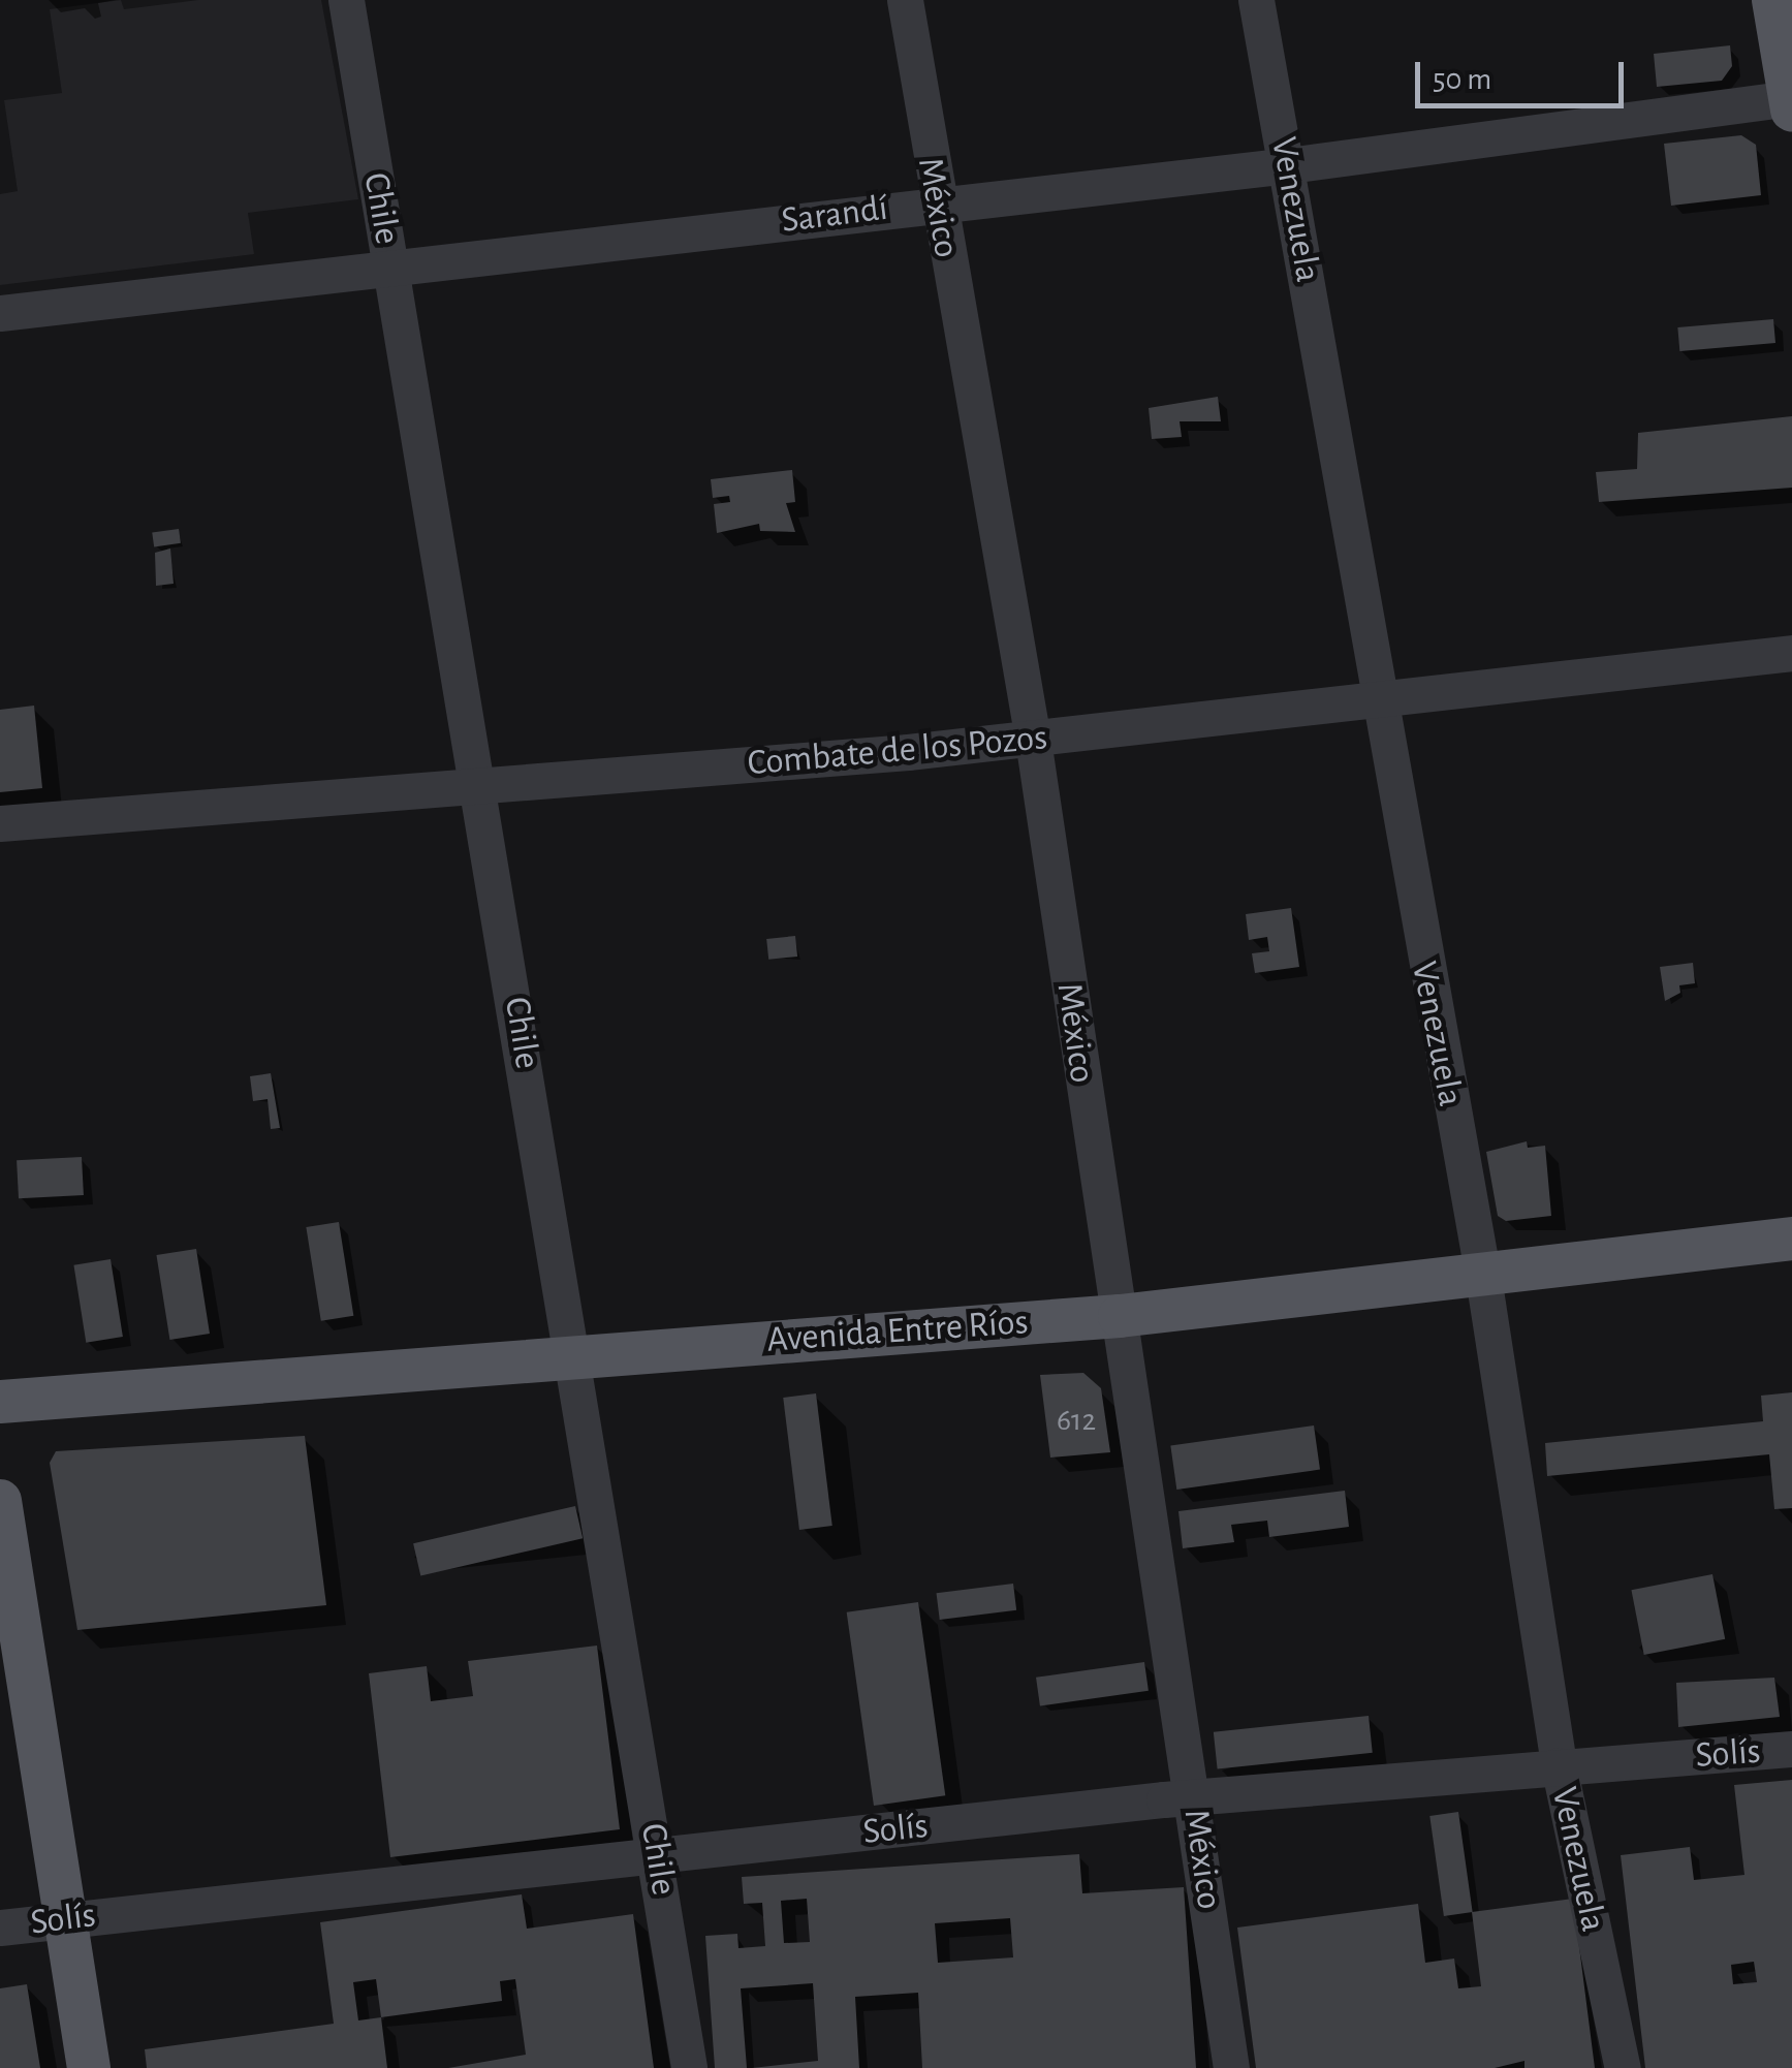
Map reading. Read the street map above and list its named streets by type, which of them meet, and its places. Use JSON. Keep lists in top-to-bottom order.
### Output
{
  "streets": {
    "main road": ["Avenida Entre Ríos"],
    "street": [
      "México",
      "Chile",
      "Venezuela",
      "Sarandí",
      "Combate de los Pozos",
      "Solís"
    ]
  },
  "crossings": [
    ["México", "Sarandí"],
    ["México", "Combate de los Pozos"],
    ["México", "Avenida Entre Ríos"],
    ["México", "Solís"],
    ["Chile", "Sarandí"],
    ["Chile", "Combate de los Pozos"],
    ["Chile", "Avenida Entre Ríos"],
    ["Chile", "Solís"],
    ["Venezuela", "Sarandí"],
    ["Venezuela", "Combate de los Pozos"],
    ["Venezuela", "Avenida Entre Ríos"],
    ["Venezuela", "Solís"]
  ],
  "house_numbers": ["612"],
  "scale_bar": "50 m"
}
